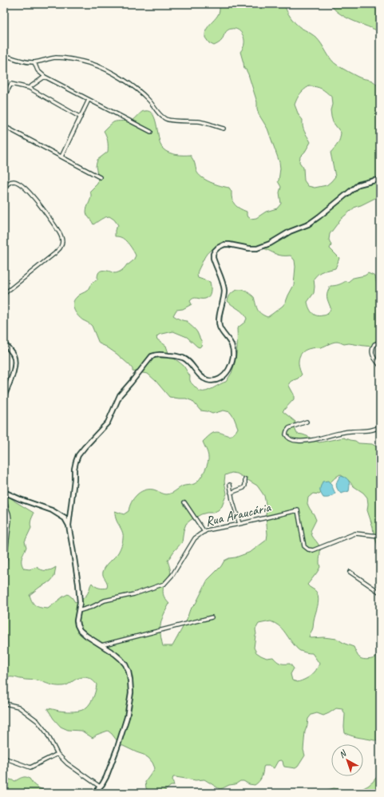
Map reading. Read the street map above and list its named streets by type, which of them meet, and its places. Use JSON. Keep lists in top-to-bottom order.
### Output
{
  "streets": {
    "street": ["Rua Araucária"]
  },
  "north": "top left"
}
